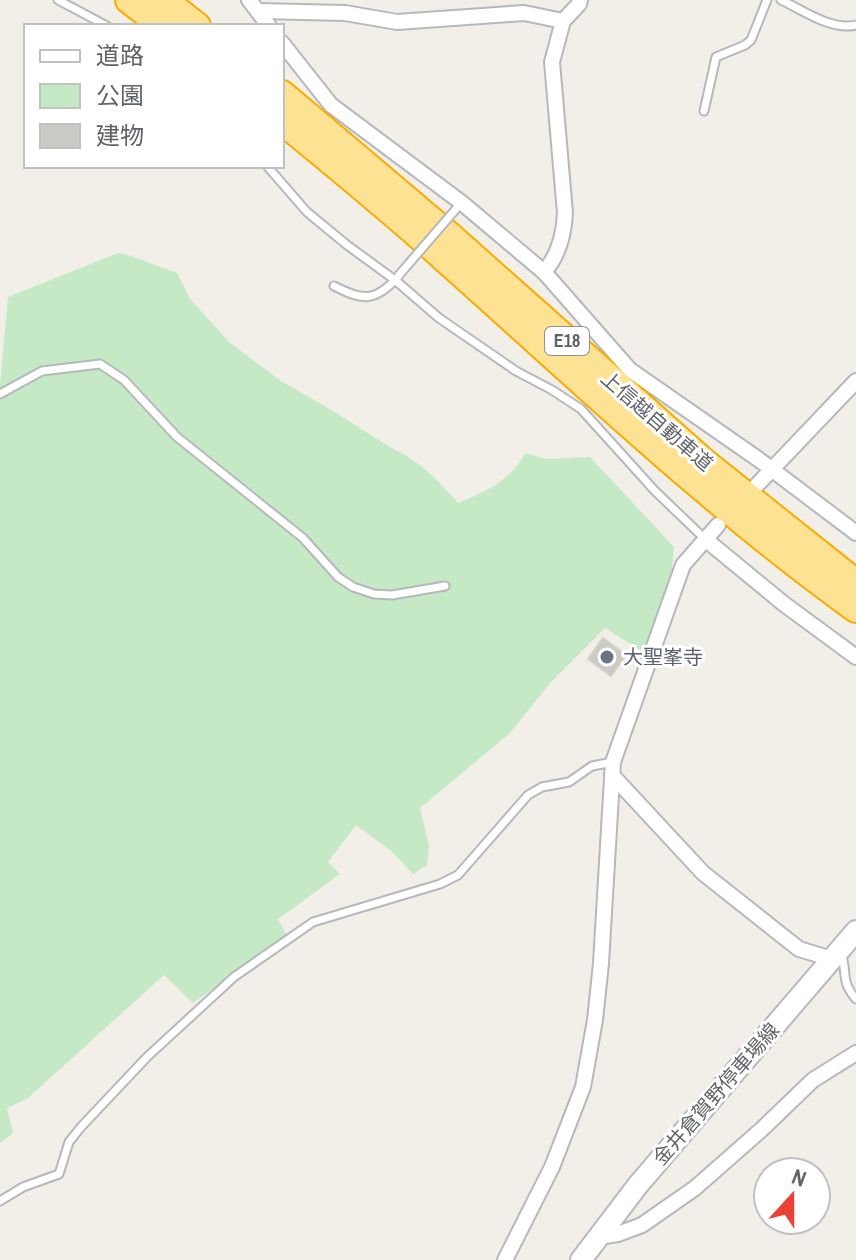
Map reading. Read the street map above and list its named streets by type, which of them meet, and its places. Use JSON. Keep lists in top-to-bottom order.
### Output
{
  "streets": {
    "highway": ["E18", "上信越自動車道"],
    "main road": ["金井倉賀野停車場線"]
  },
  "places": ["大聖峯寺"],
  "legend": ["道路", "公園", "建物"],
  "north": "top"
}
